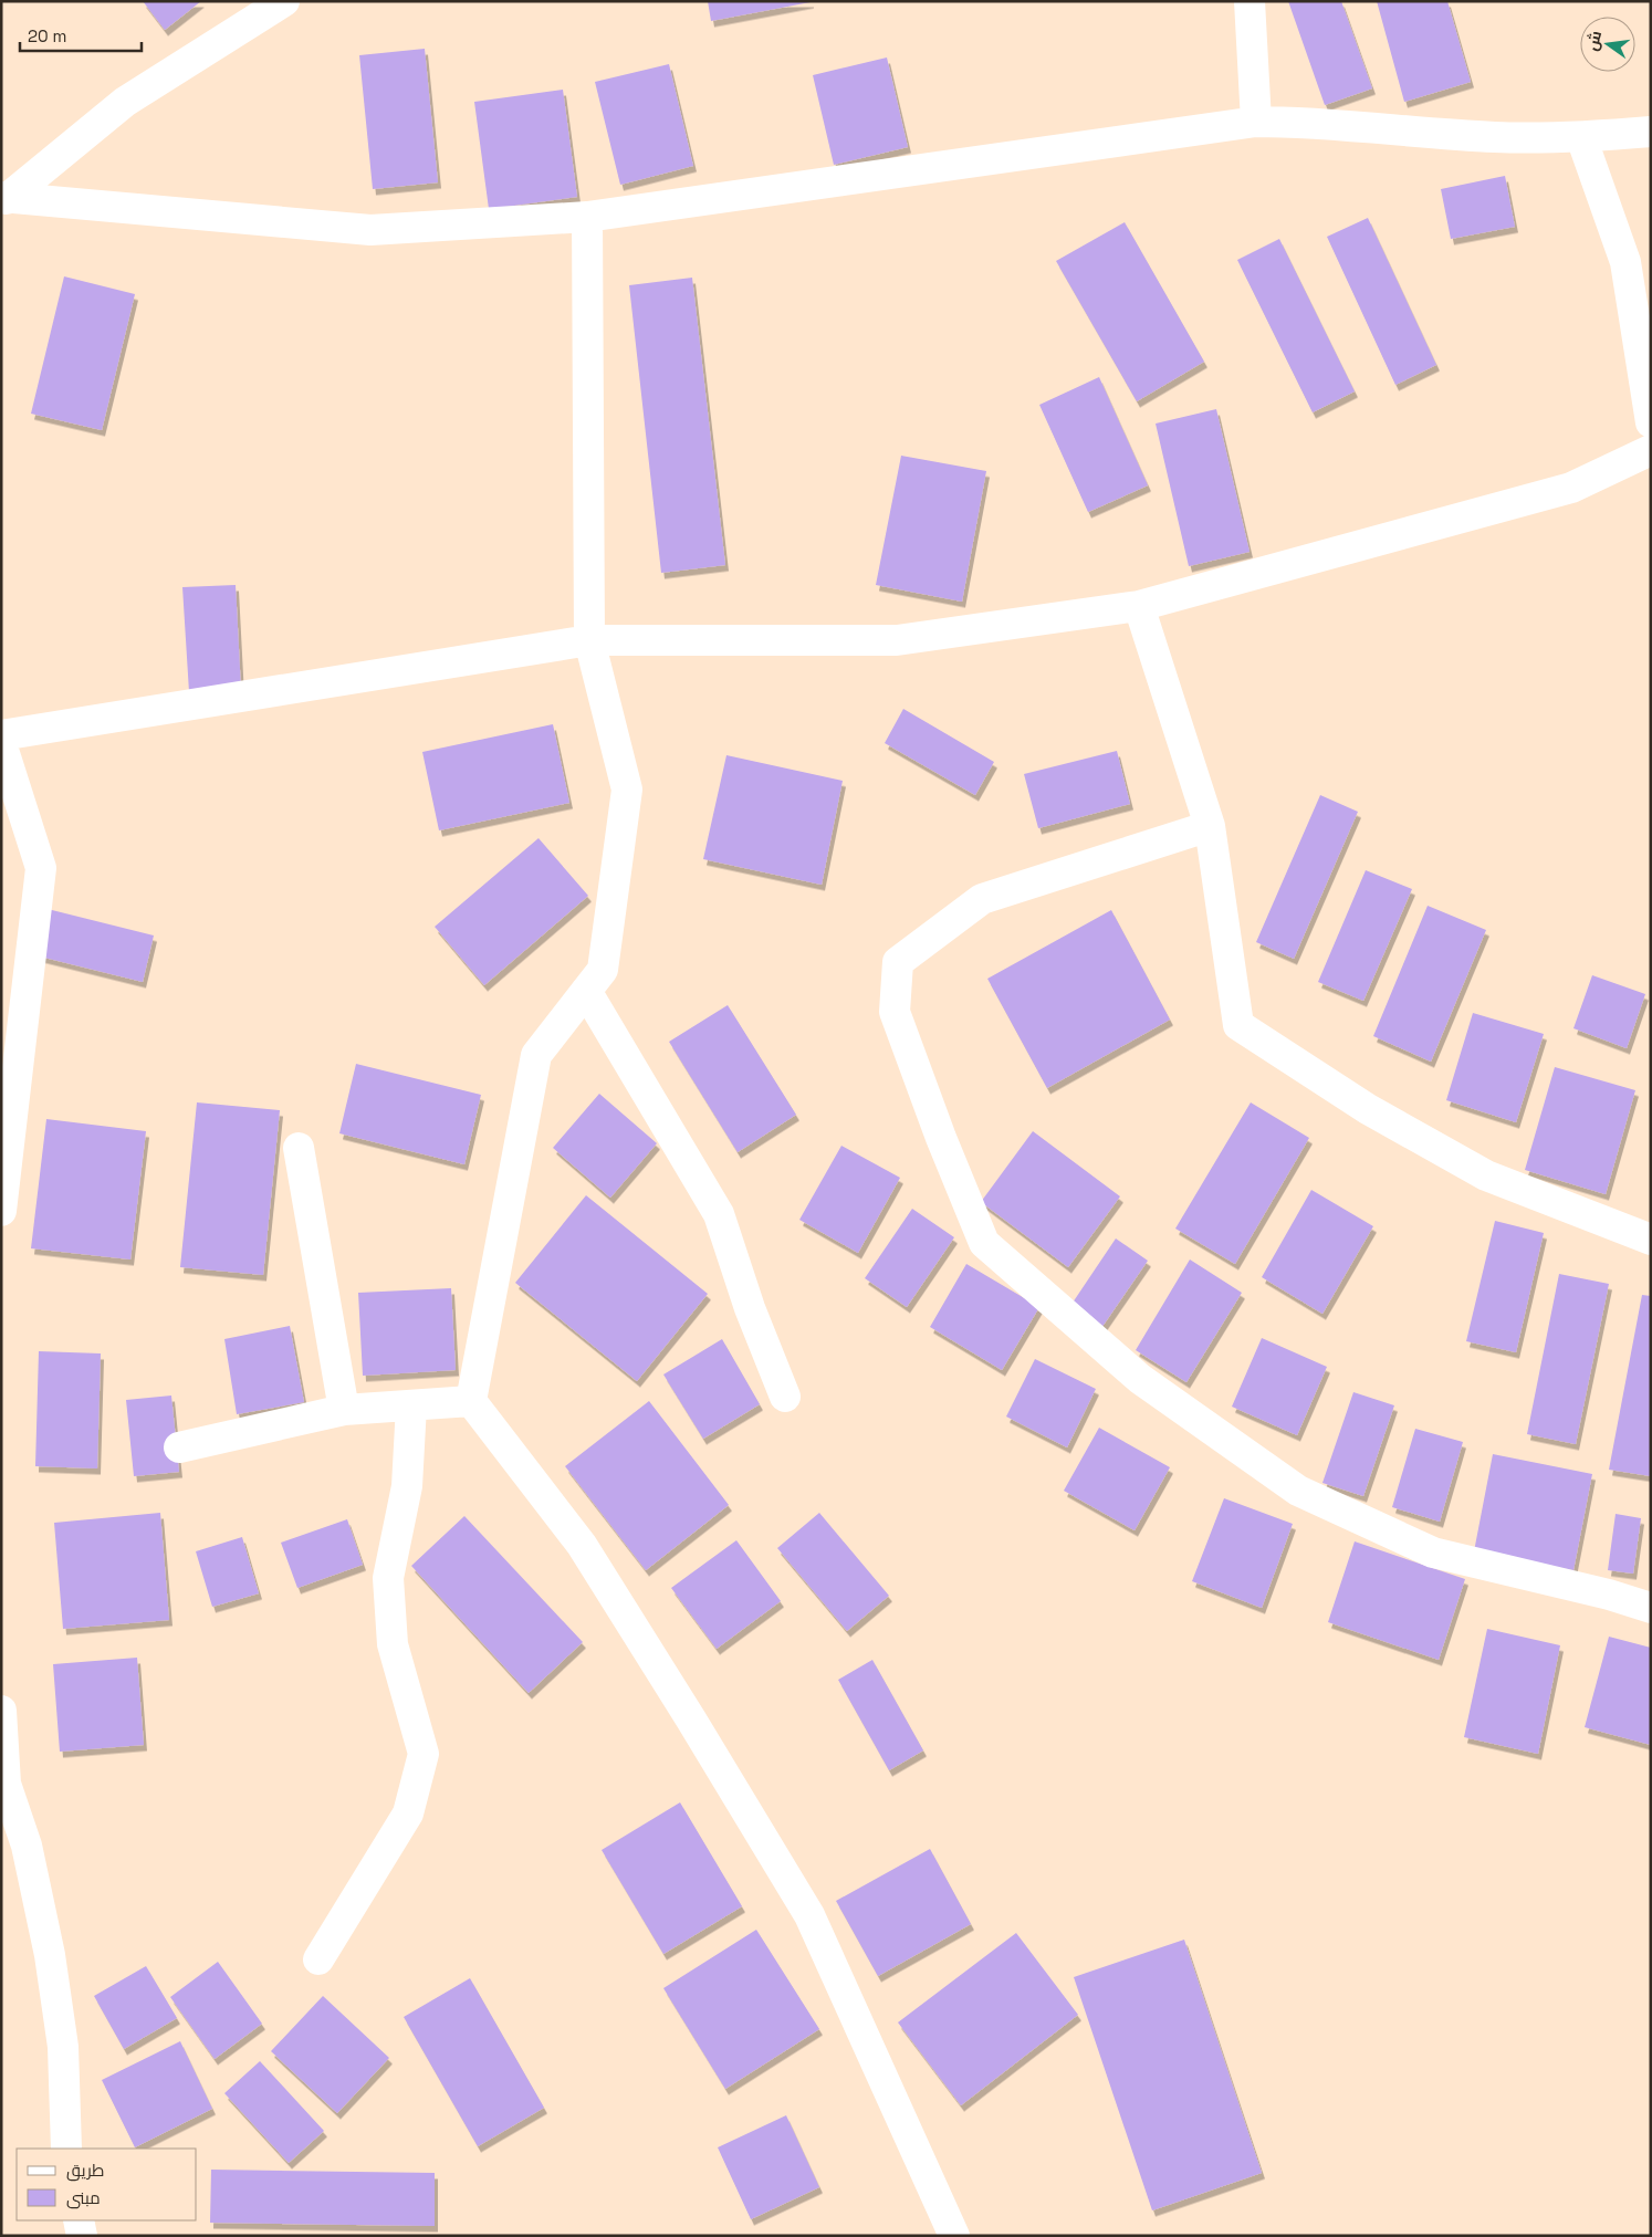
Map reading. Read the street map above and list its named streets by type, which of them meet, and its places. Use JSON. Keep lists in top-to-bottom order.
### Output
{
  "legend": ["طريق", "مبنى"],
  "scale_bar": "20 m",
  "north": "left"
}
